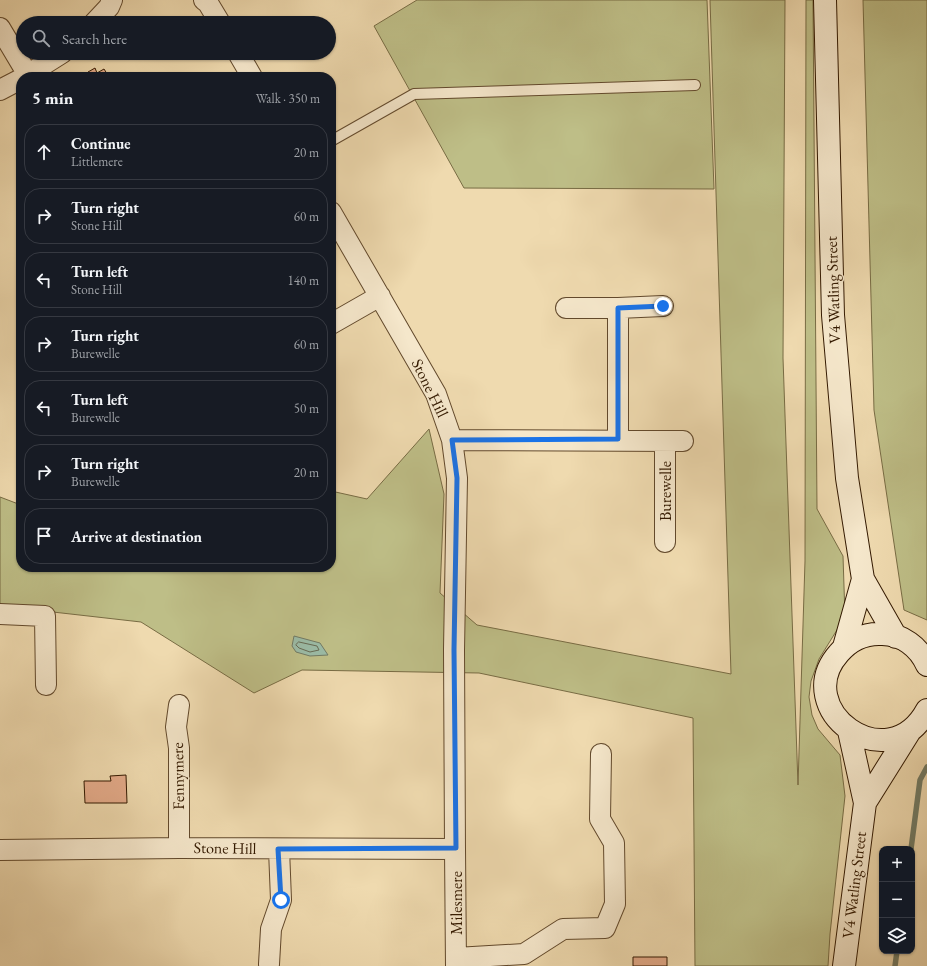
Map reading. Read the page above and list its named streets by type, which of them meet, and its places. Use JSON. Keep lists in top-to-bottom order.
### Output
{
  "streets": {
    "street": [
      "V4 Watling Street",
      "Stone Hill",
      "Burewelle",
      "Fennymere",
      "Milesmere"
    ]
  },
  "crossings": [
    ["Stone Hill", "Burewelle"],
    ["Stone Hill", "Fennymere"],
    ["Stone Hill", "Milesmere"]
  ],
  "page": {
    "search": "Search here",
    "heading": ["5 min", "Walk · 350 m"],
    "list": [
      ["Continue", "Littlemere", "20 m"],
      ["Turn right", "Stone Hill", "60 m"],
      ["Turn left", "Stone Hill", "140 m"],
      ["Turn right", "Burewelle", "60 m"],
      ["Turn left", "Burewelle", "50 m"],
      ["Turn right", "Burewelle", "20 m"],
      "Arrive at destination"
    ],
    "map_buttons": ["+", "−"]
  }
}
